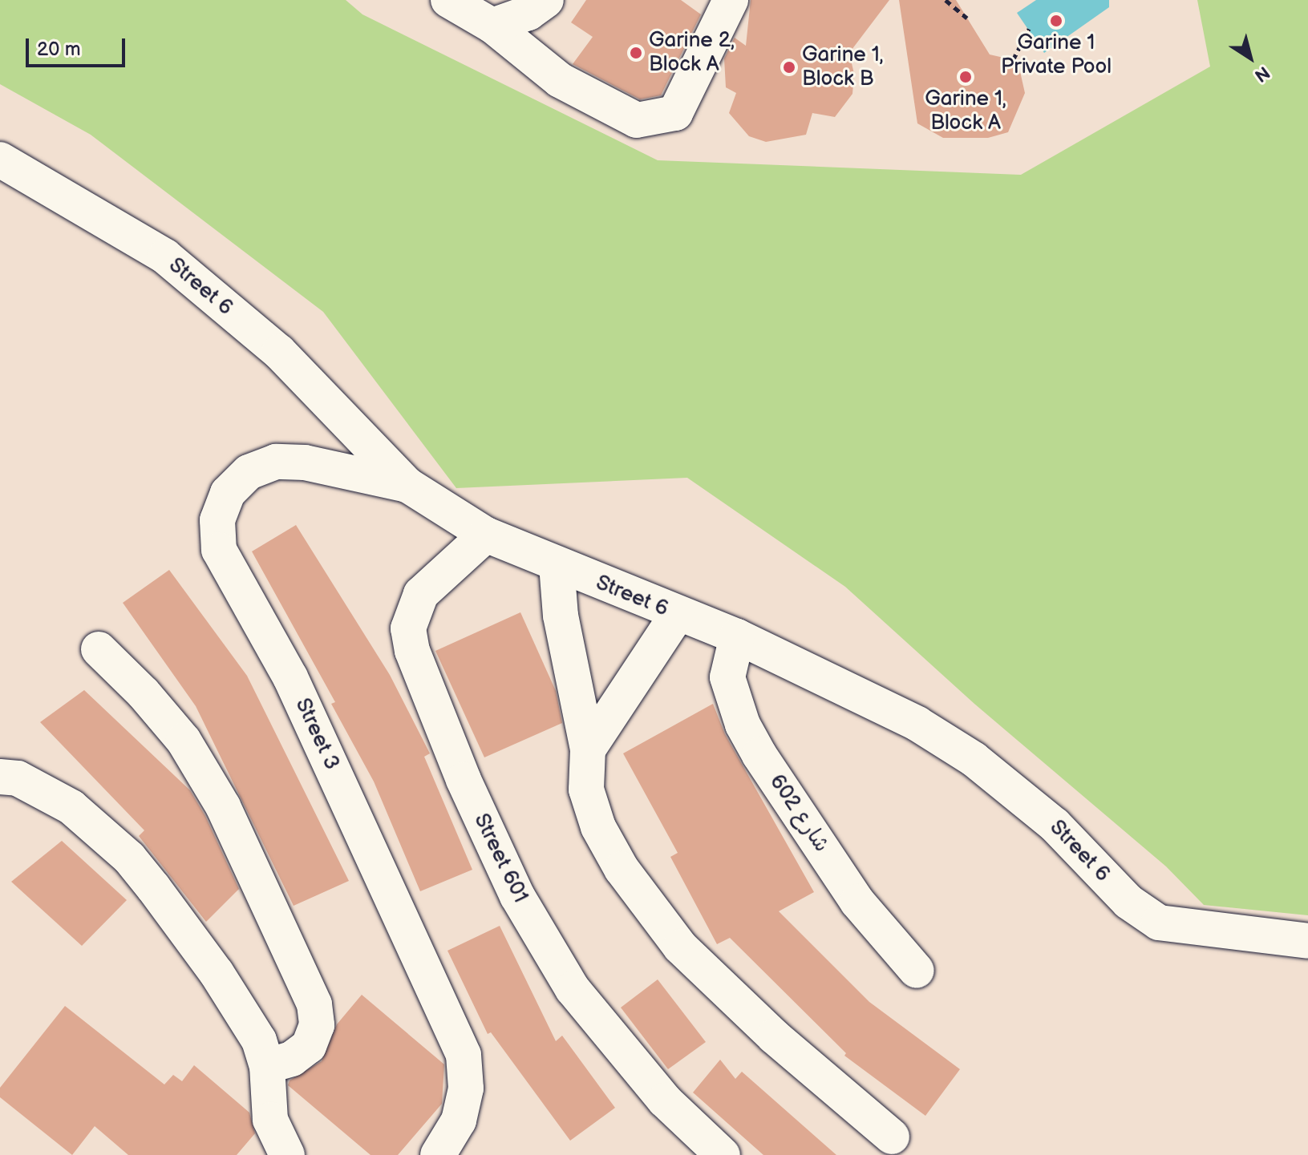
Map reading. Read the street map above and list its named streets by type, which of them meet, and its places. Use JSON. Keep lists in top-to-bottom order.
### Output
{
  "streets": {
    "street": [
      "Street 6",
      "Street 3",
      "شارع 602",
      "Street 601"
    ]
  },
  "crossings": [
    ["Street 6", "Street 3"],
    ["Street 6", "شارع 602"],
    ["Street 6", "Street 601"]
  ],
  "places": [
    "Garine 1 Private Pool",
    "Garine 2, Block A",
    "Garine 1, Block B",
    "Garine 1, Block A"
  ],
  "scale_bar": "20 m",
  "north": "bottom right"
}
